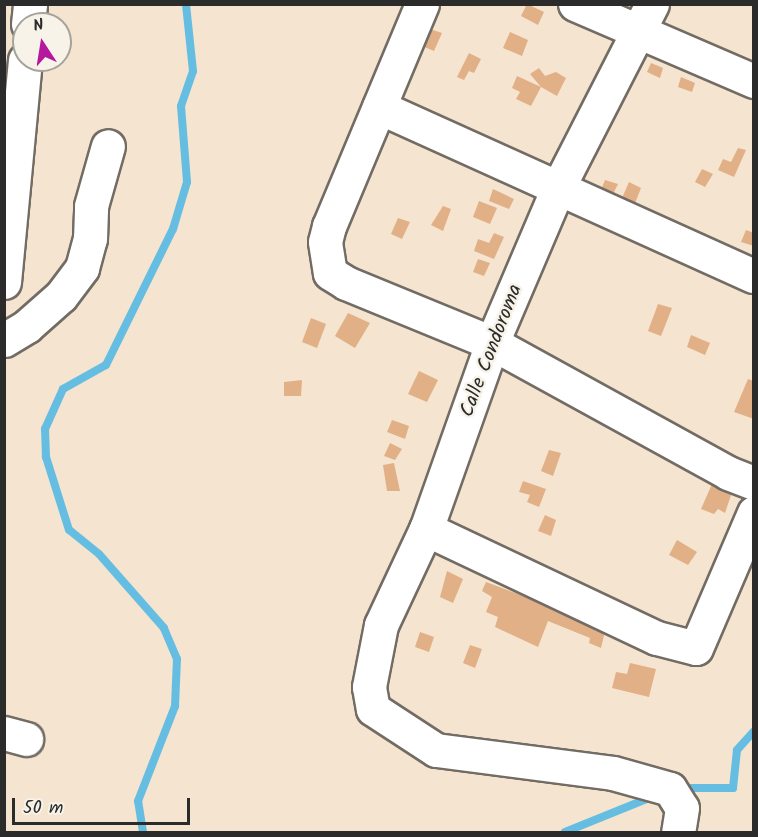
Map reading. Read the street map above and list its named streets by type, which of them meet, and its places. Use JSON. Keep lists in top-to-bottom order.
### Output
{
  "streets": {
    "street": ["Calle Condoroma"]
  },
  "scale_bar": "50 m",
  "north": "top"
}
